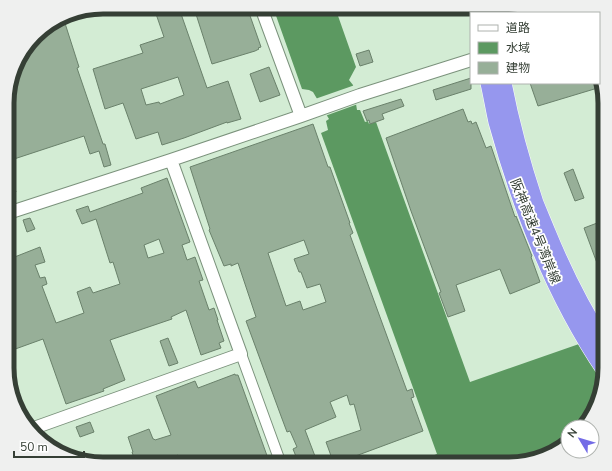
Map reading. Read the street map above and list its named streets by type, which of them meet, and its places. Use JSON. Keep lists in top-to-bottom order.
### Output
{
  "streets": {
    "highway": ["阪神高速4号湾岸線"]
  },
  "legend": ["道路", "水域", "建物"],
  "scale_bar": "50 m",
  "north": "top left"
}
